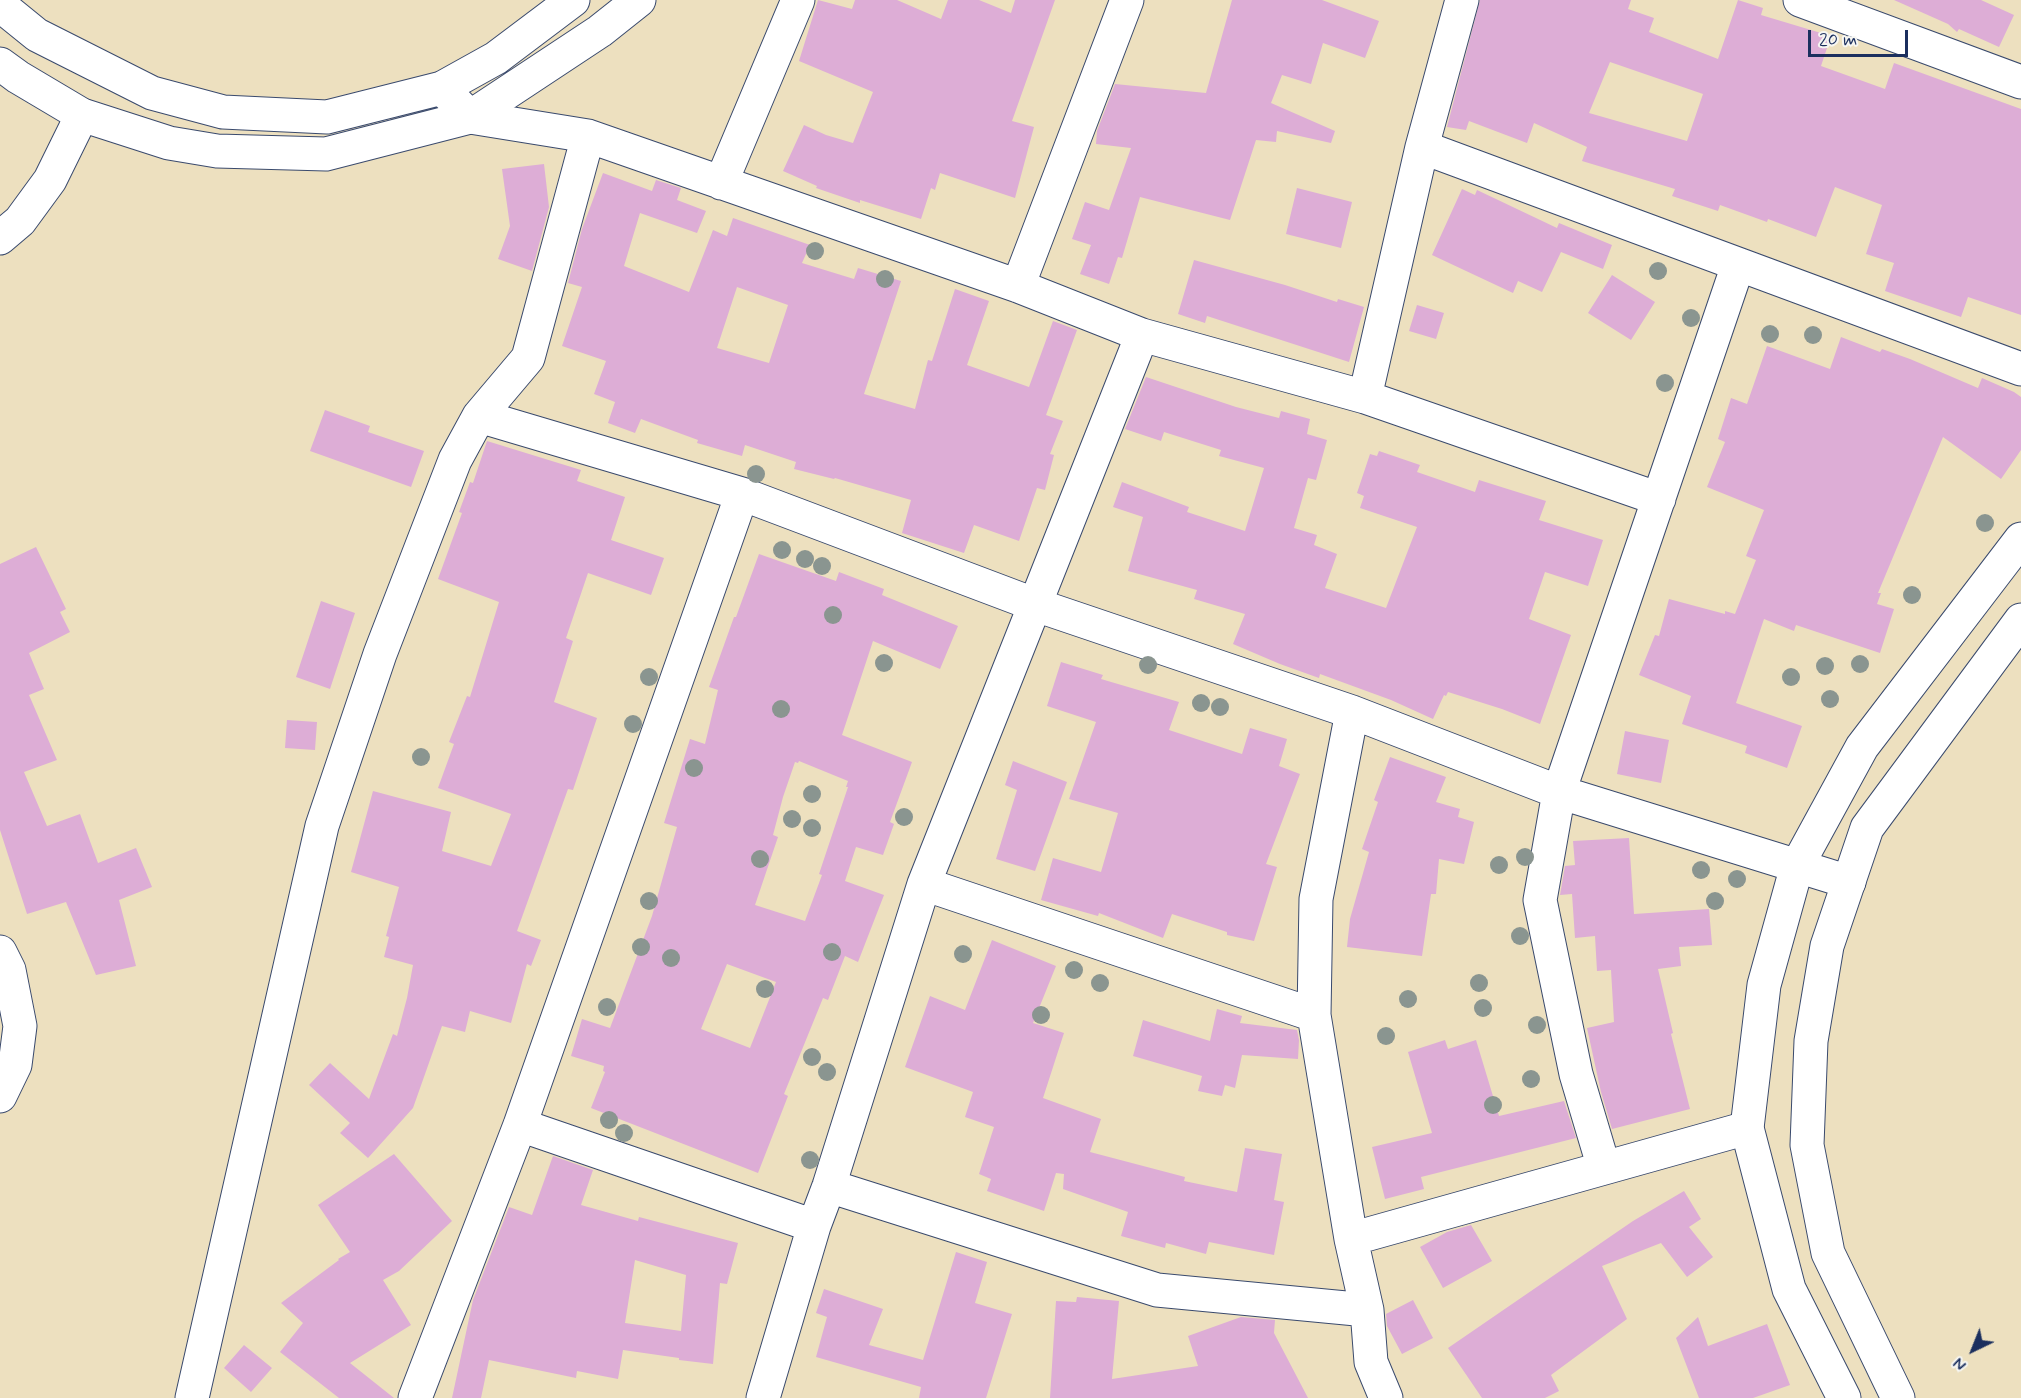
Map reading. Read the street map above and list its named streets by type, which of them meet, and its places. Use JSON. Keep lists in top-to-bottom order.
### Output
{
  "scale_bar": "20 m",
  "north": "bottom left"
}
